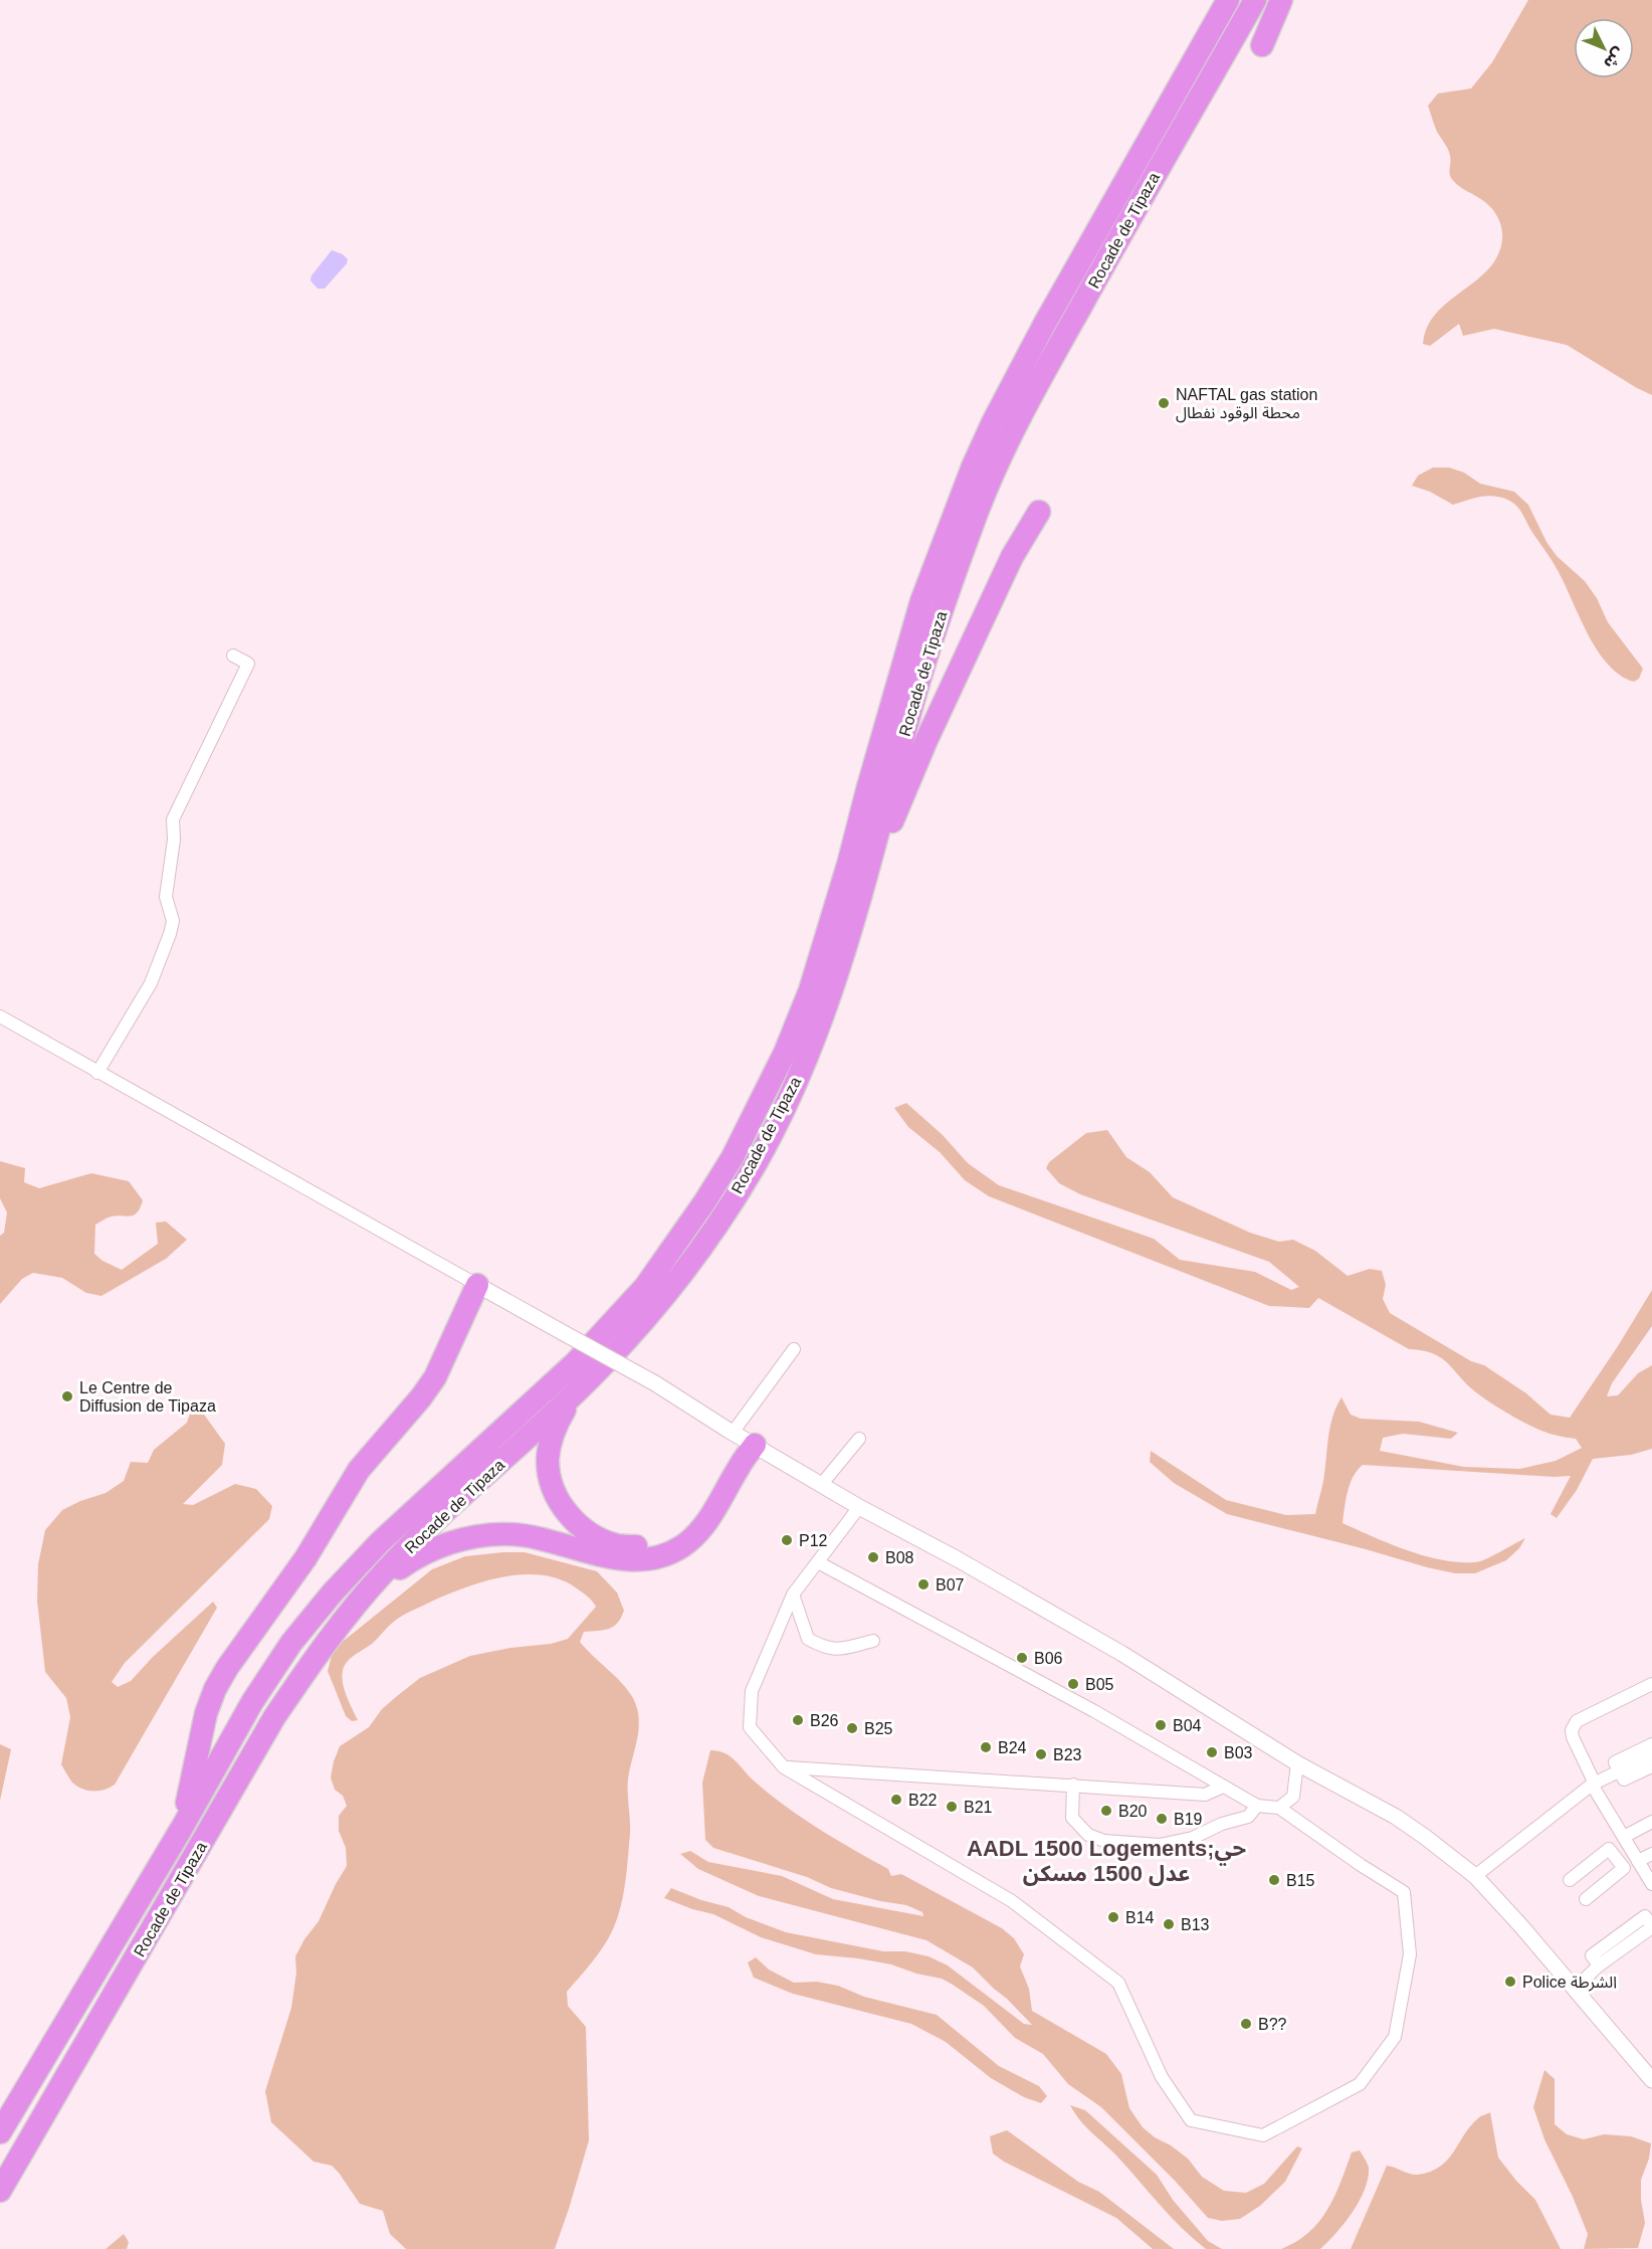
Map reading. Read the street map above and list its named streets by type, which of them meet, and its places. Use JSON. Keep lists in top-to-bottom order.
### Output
{
  "streets": {
    "highway": ["Rocade de Tipaza"]
  },
  "districts": ["AADL 1500 Logements;حي عدل 1500 مسكن"],
  "places": [
    "NAFTAL gas station محطة الوقود نفطال",
    "Le Centre de Diffusion de Tipaza",
    "P12",
    "B08",
    "B07",
    "B06",
    "B05",
    "B26",
    "B04",
    "B25",
    "B24",
    "B03",
    "B23",
    "B22",
    "B21",
    "B20",
    "B19",
    "B15",
    "B14",
    "B13",
    "Police الشرطة",
    "B??"
  ],
  "north": "bottom right"
}
